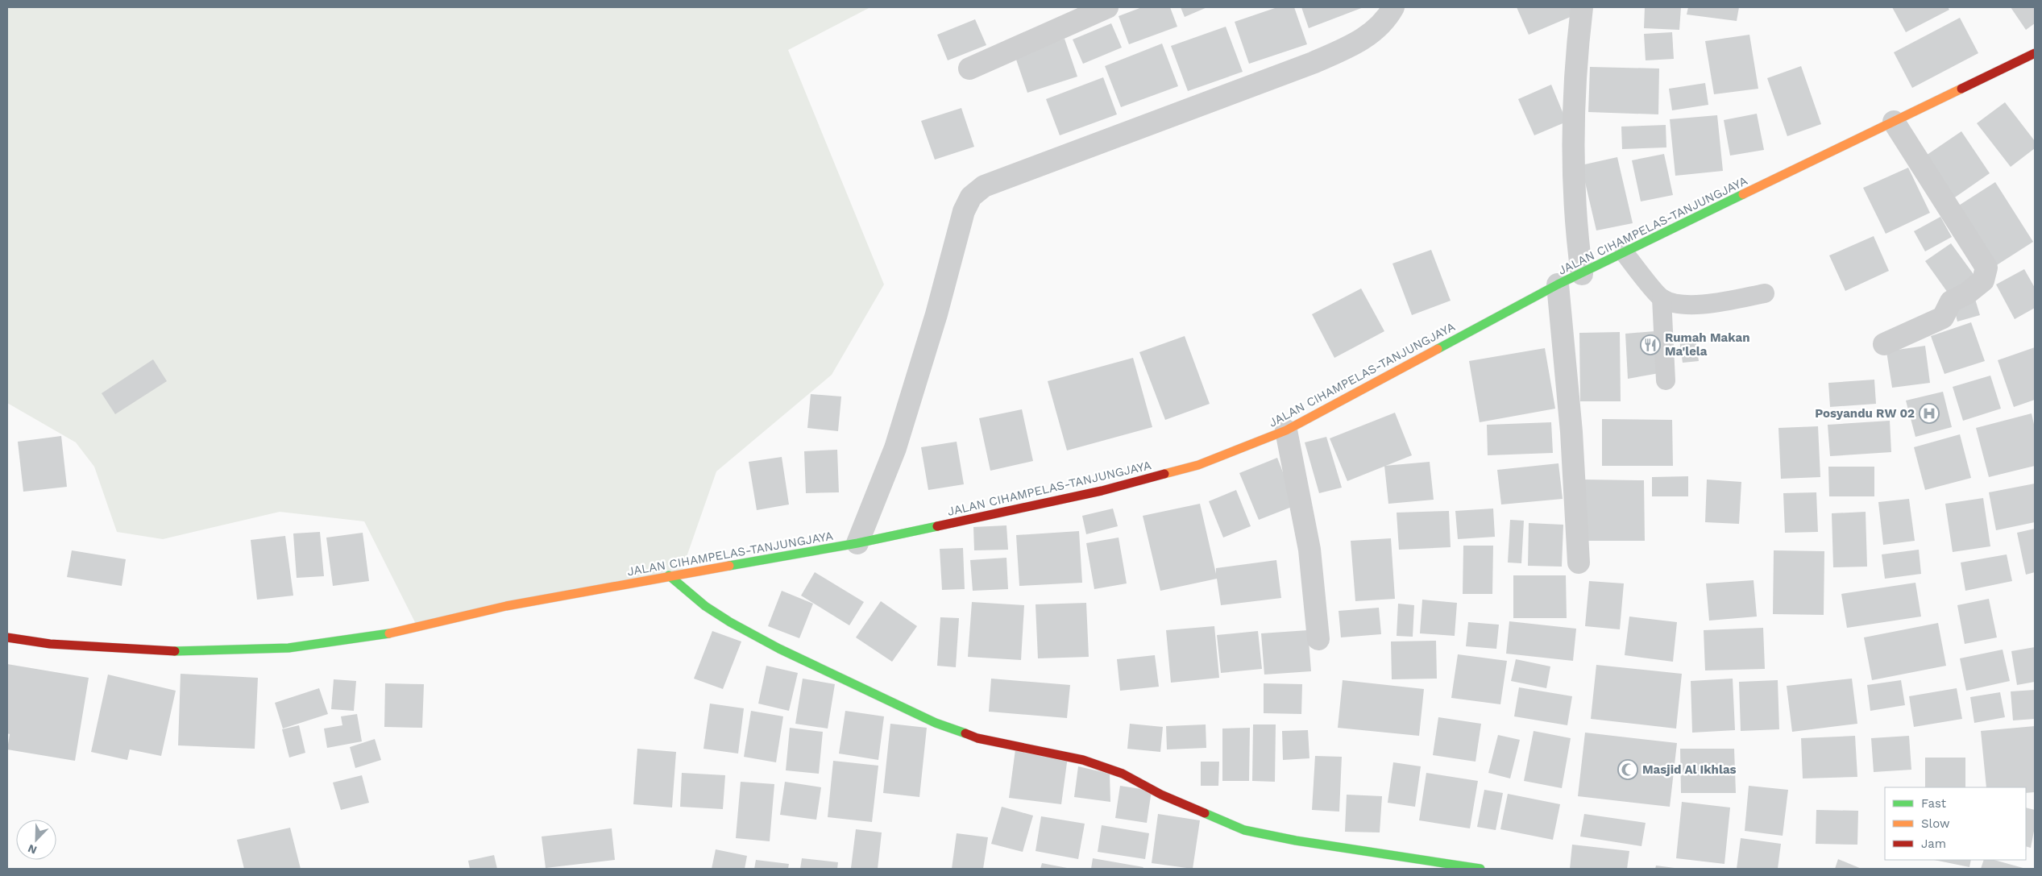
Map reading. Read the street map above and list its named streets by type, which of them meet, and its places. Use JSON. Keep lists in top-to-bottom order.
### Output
{
  "streets": {
    "main road": ["JALAN CIHAMPELAS-TANJUNGJAYA"]
  },
  "places": {
    "restaurant": ["Rumah Makan Ma'lela"],
    "hospital": ["Posyandu RW 02"],
    "mosque": ["Masjid Al Ikhlas"]
  },
  "legend": ["Fast", "Slow", "Jam"],
  "north": "bottom left"
}
